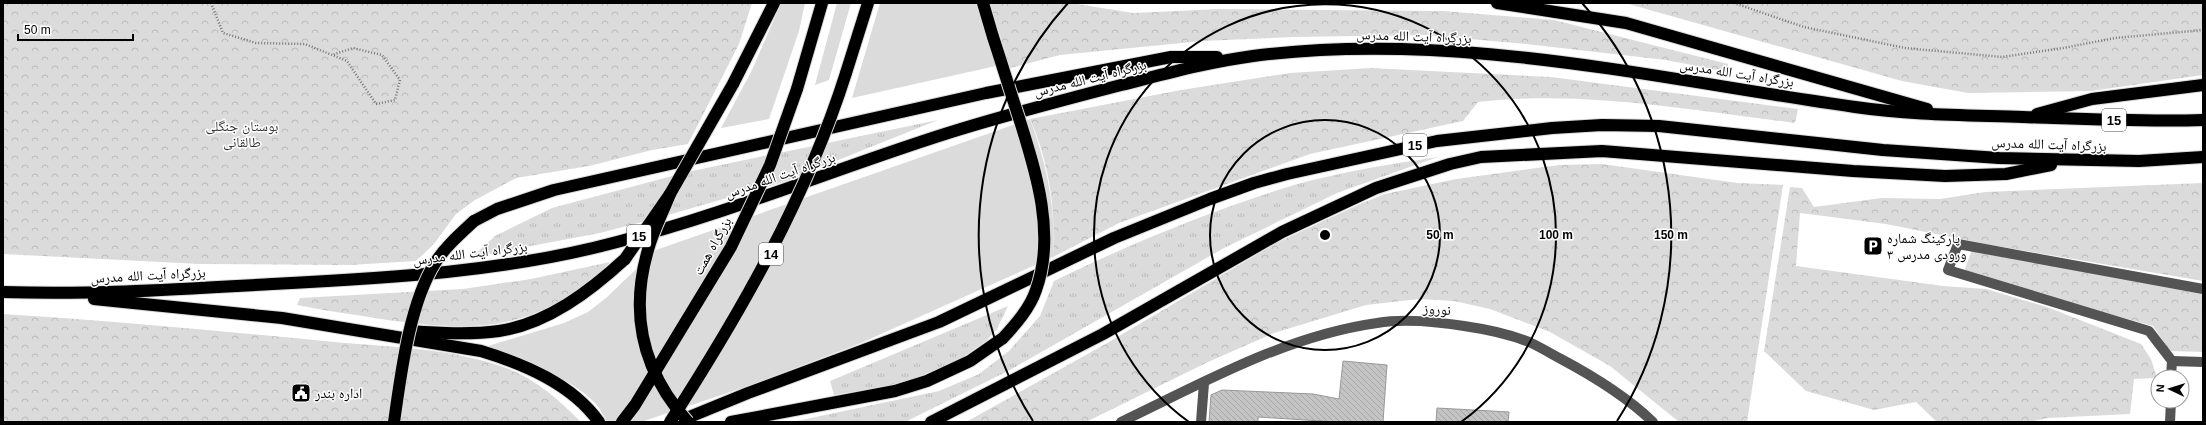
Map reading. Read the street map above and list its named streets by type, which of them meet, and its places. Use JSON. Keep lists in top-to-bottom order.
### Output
{
  "streets": {
    "highway": [
      "بزرگراه آیت الله مدرس",
      "15",
      "بزرگراه همت",
      "14"
    ],
    "lane": ["نوروز"]
  },
  "parks": ["بوستان جنگلی طالقانی"],
  "places": {
    "parking": ["پارکینگ شماره ۳ ورودی مدرس"],
    "public building": ["اداره بندر"]
  },
  "scale_bar": "50 m",
  "north": "left",
  "rings": ["50 m", "100 m", "150 m"]
}
